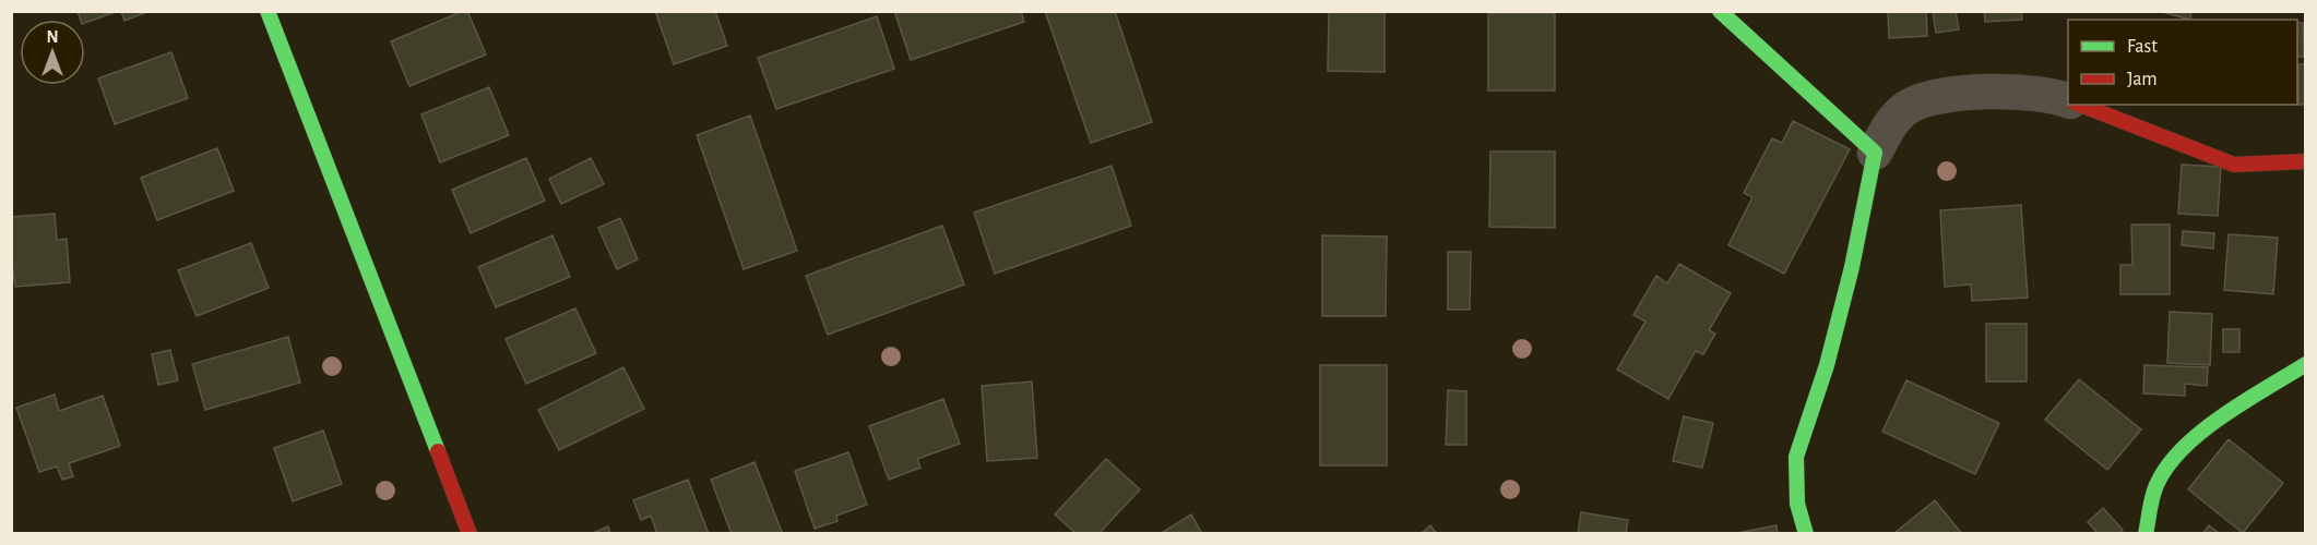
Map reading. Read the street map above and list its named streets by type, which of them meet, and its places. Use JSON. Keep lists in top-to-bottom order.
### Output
{
  "legend": ["Fast", "Jam"],
  "north": "top"
}
